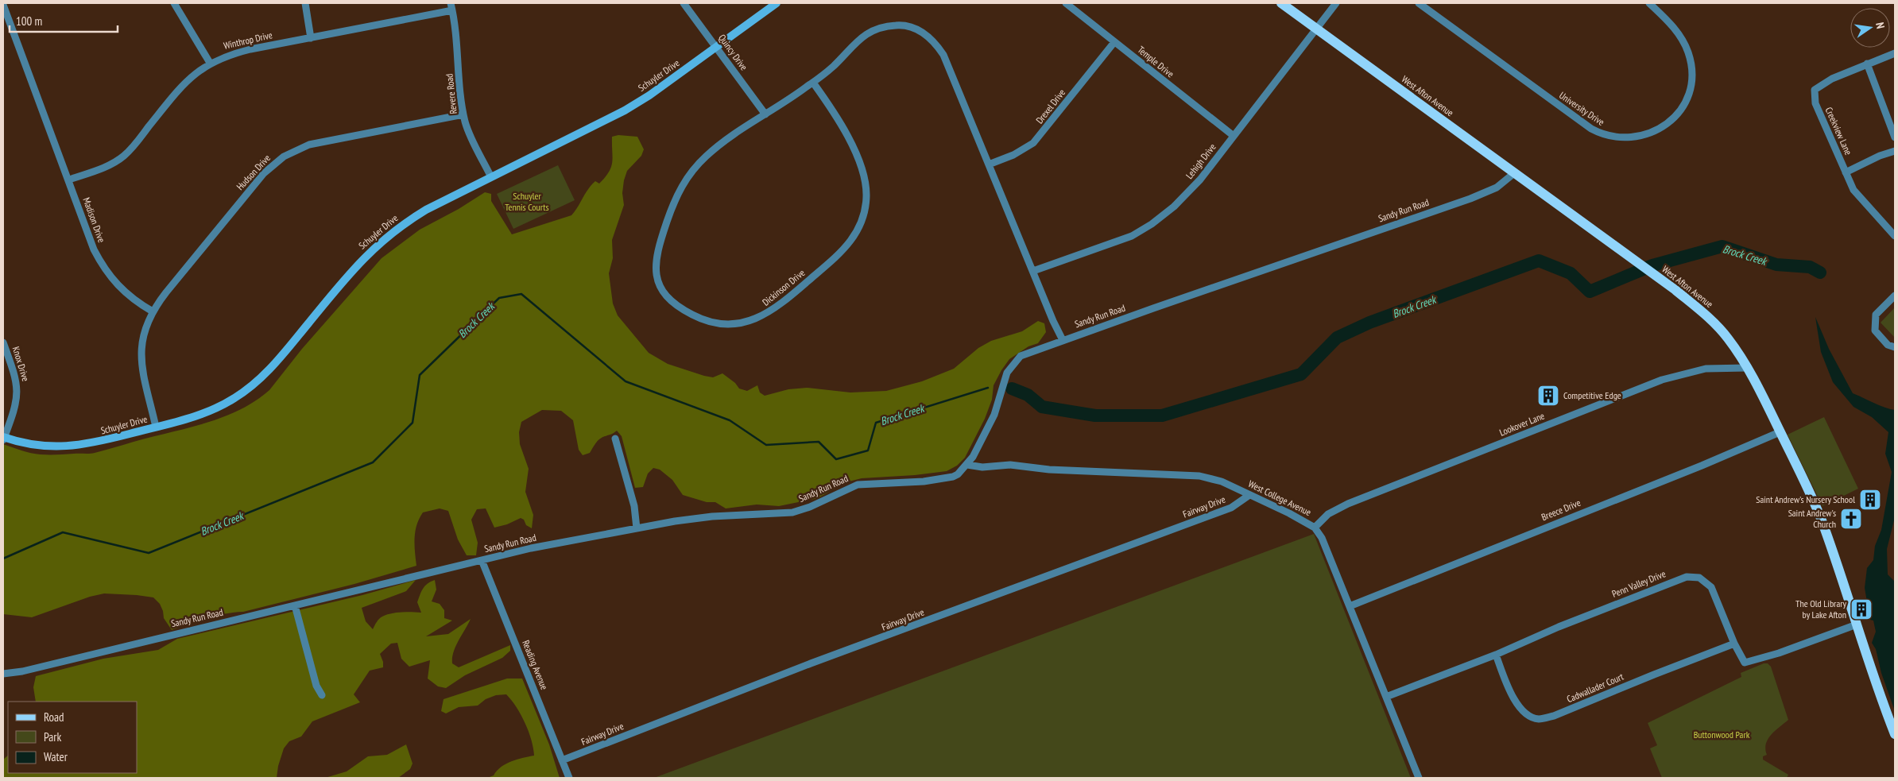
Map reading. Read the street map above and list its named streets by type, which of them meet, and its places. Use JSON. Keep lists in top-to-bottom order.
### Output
{
  "streets": {
    "main road": ["West Afton Avenue"],
    "street": [
      "Winthrop Drive",
      "Quincy Drive",
      "Temple Drive",
      "Schuyler Drive",
      "Revere Road",
      "Drexel Drive",
      "University Drive",
      "Creekview Lane",
      "Lehigh Drive",
      "Hudson Drive",
      "Sandy Run Road",
      "Madison Drive",
      "Dickinson Drive",
      "Knox Drive",
      "Lookover Lane",
      "West College Avenue",
      "Fairway Drive",
      "Breece Drive",
      "Penn Valley Drive",
      "Reading Avenue",
      "Cadwallader Court"
    ]
  },
  "crossings": [
    ["Winthrop Drive", "Revere Road"],
    ["Winthrop Drive", "Madison Drive"],
    ["Quincy Drive", "Schuyler Drive"],
    ["Quincy Drive", "Dickinson Drive"],
    ["Temple Drive", "Drexel Drive"],
    ["Temple Drive", "Lehigh Drive"],
    ["Schuyler Drive", "Revere Road"],
    ["Schuyler Drive", "Knox Drive"],
    ["Revere Road", "Hudson Drive"],
    ["West Afton Avenue", "Lehigh Drive"],
    ["West Afton Avenue", "Sandy Run Road"],
    ["West Afton Avenue", "Lookover Lane"],
    ["West Afton Avenue", "Breece Drive"],
    ["West Afton Avenue", "Penn Valley Drive"],
    ["Drexel Drive", "Dickinson Drive"],
    ["Lehigh Drive", "Dickinson Drive"],
    ["Hudson Drive", "Madison Drive"],
    ["Sandy Run Road", "Dickinson Drive"],
    ["Sandy Run Road", "West College Avenue"],
    ["Sandy Run Road", "Reading Avenue"],
    ["Lookover Lane", "West College Avenue"],
    ["West College Avenue", "Fairway Drive"],
    ["West College Avenue", "Breece Drive"],
    ["West College Avenue", "Penn Valley Drive"],
    ["Fairway Drive", "Reading Avenue"],
    ["Penn Valley Drive", "Cadwallader Court"]
  ],
  "water": ["Brock Creek"],
  "parks": ["Schuyler Tennis Courts", "Buttonwood Park"],
  "places": {
    "building": ["Competitive Edge", "Saint Andrew's Nursery School", "The Old Library by Lake Afton"],
    "church": ["Saint Andrew's Church"]
  },
  "legend": ["Road", "Park", "Water"],
  "scale_bar": "100 m",
  "north": "right"
}
